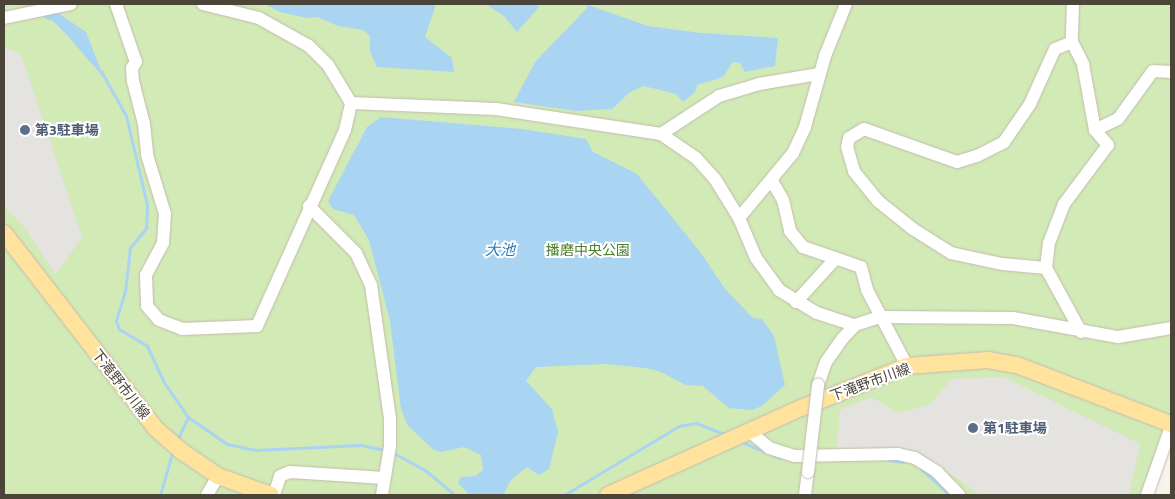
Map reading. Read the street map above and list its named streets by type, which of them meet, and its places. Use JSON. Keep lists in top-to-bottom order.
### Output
{
  "streets": {
    "main road": ["下滝野市川線"]
  },
  "water": ["大池"],
  "parks": ["播磨中央公園"],
  "places": ["第3駐車場", "第1駐車場"]
}
